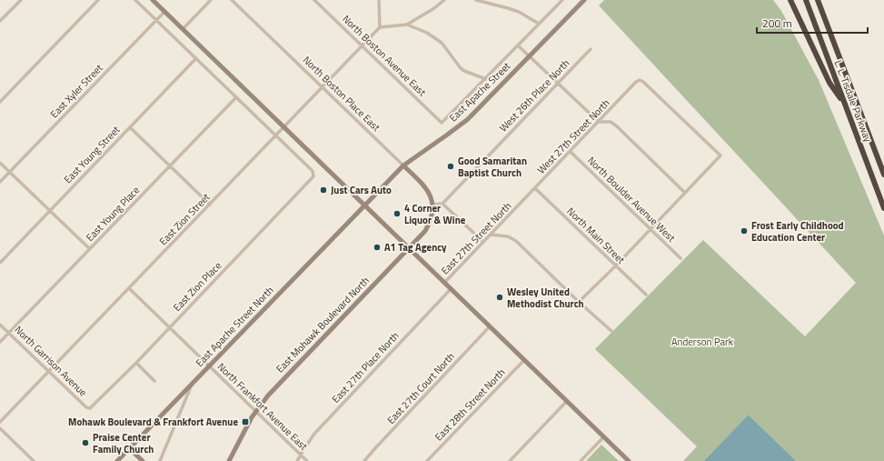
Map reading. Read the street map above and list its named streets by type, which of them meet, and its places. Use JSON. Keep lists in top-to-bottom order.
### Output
{
  "streets": {
    "highway": ["L. L. Tisdale Parkway"],
    "main road": [
      "East Apache Street",
      "North Boston Place East",
      "East Mohawk Boulevard North",
      "East Apache Street North"
    ],
    "street": [
      "North Boston Avenue East",
      "East Xyler Street",
      "West 26th Place North",
      "West 27th Street North",
      "East Young Street",
      "North Boulder Avenue West",
      "East Young Place",
      "East Zion Street",
      "North Main Street",
      "East 27th Street North",
      "East Zion Place",
      "North Garrison Avenue",
      "East 27th Place North",
      "East 27th Court North",
      "East 28th Street North",
      "North Frankfort Avenue East"
    ]
  },
  "crossings": [
    ["North Boston Avenue East", "East Apache Street"],
    ["North Boston Avenue East", "East Zion Street"],
    ["East Apache Street", "North Boston Place East"],
    ["East Apache Street", "East Apache Street North"],
    ["North Boston Place East", "East Zion Street"],
    ["North Boston Place East", "East Mohawk Boulevard North"],
    ["West 27th Street North", "North Boulder Avenue West"],
    ["West 27th Street North", "North Main Street"],
    ["West 27th Street North", "East 27th Street North"],
    ["East Young Place", "North Garrison Avenue"],
    ["East Zion Street", "East Zion Place"],
    ["East Zion Street", "North Garrison Avenue"],
    ["East Zion Street", "North Frankfort Avenue East"],
    ["East Zion Place", "North Garrison Avenue"],
    ["East Zion Place", "North Frankfort Avenue East"],
    ["East Mohawk Boulevard North", "North Frankfort Avenue East"],
    ["East Apache Street North", "North Frankfort Avenue East"],
    ["East 27th Place North", "North Frankfort Avenue East"]
  ],
  "parks": ["Anderson Park"],
  "places": {
    "other": [
      "Good Samaritan Baptist Church",
      "Just Cars Auto",
      "4 Corner Liquor & Wine",
      "Frost Early Childhood Education Center",
      "A1 Tag Agency",
      "Wesley United Methodist Church",
      "Praise Center Family Church"
    ],
    "transit": ["Mohawk Boulevard & Frankfort Avenue"]
  },
  "scale_bar": "200 m"
}
